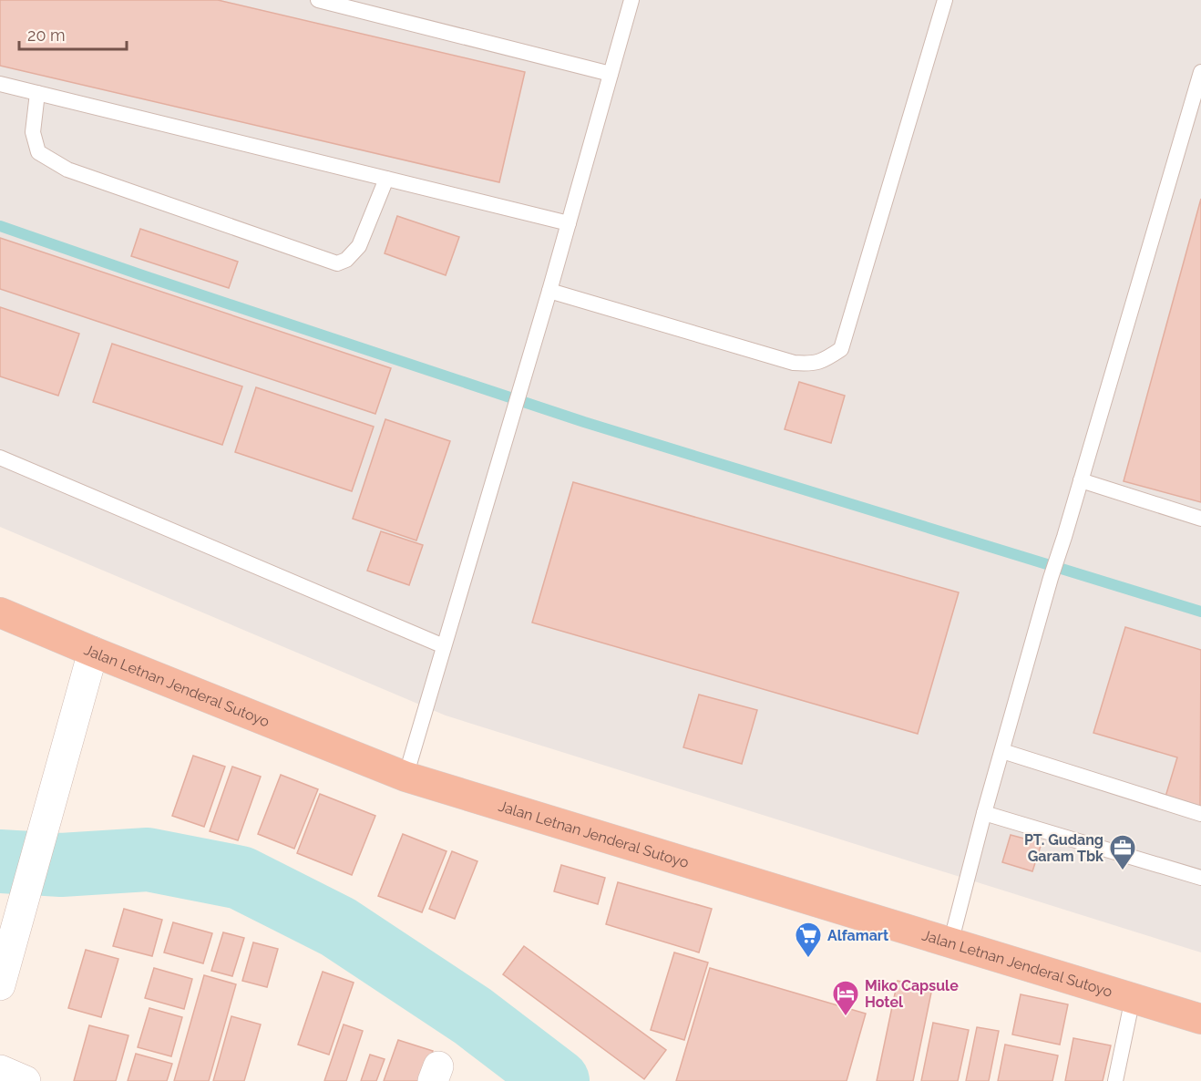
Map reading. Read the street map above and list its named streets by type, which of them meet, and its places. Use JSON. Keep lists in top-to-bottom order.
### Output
{
  "streets": {
    "highway": ["Jalan Letnan Jenderal Sutoyo"]
  },
  "places": {
    "office": ["PT. Gudang Garam Tbk"],
    "supermarket": ["Alfamart"],
    "hotel": ["Miko Capsule Hotel"]
  },
  "scale_bar": "20 m"
}
